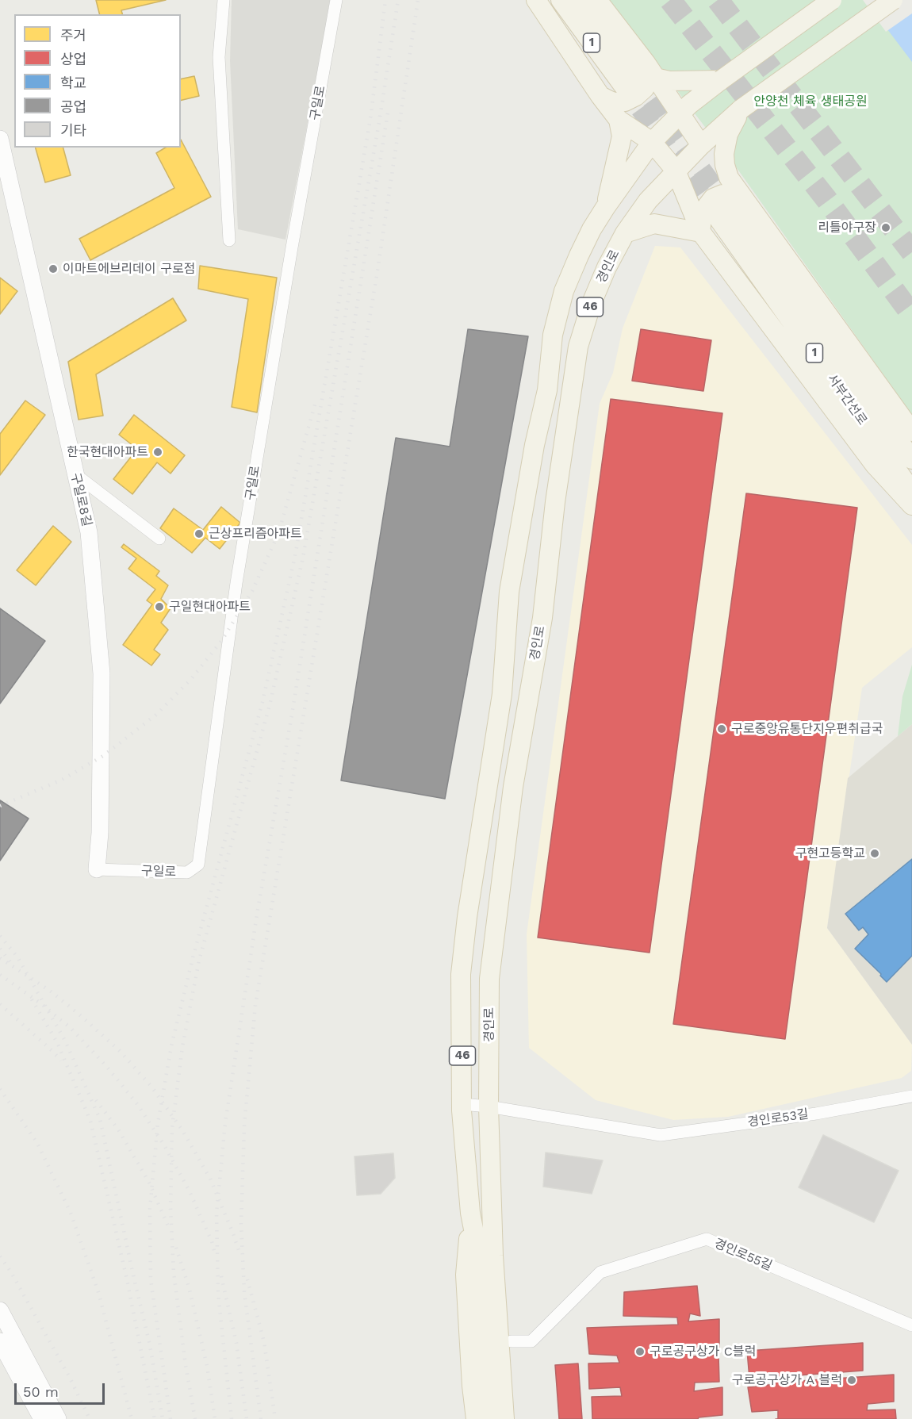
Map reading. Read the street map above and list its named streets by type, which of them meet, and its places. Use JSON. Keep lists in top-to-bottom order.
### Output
{
  "streets": {
    "main road": [
      "1",
      "경인로",
      "46",
      "서부간선로"
    ],
    "street": [
      "구일로",
      "구일로8길",
      "경인로53길",
      "경인로55길"
    ]
  },
  "crossings": [
    ["구일로", "구일로8길"],
    ["경인로", "경인로53길"]
  ],
  "parks": ["안양천 체육 생태공원"],
  "places": [
    "리틀야구장",
    "이마트에브리데이 구로점",
    "한국현대아파트",
    "근상프리즘아파트",
    "구일현대아파트",
    "구로중앙유통단지우편취급국",
    "구현고등학교",
    "구로공구상가 C블럭",
    "구로공구상가 A 블럭"
  ],
  "legend": [
    "주거",
    "상업",
    "학교",
    "공업",
    "기타"
  ],
  "scale_bar": "50 m"
}
